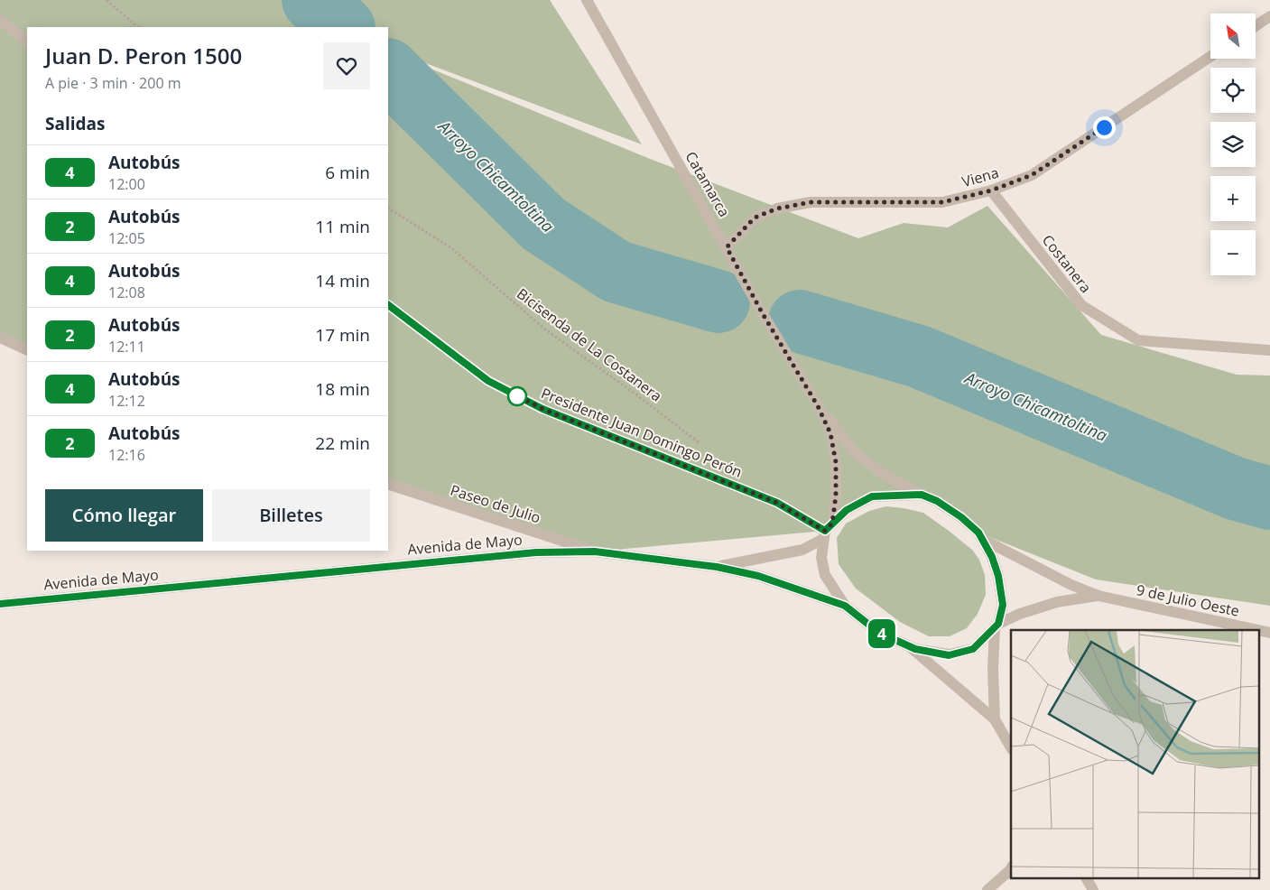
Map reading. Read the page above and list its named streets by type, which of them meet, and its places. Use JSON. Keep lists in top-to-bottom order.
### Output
{
  "streets": {
    "street": [
      "Viena",
      "Catamarca",
      "Costanera",
      "Presidente Juan Domingo Perón",
      "Paseo de Julio",
      "Avenida de Mayo",
      "9 de Julio Oeste"
    ],
    "path": ["Bicisenda de La Costanera"]
  },
  "crossings": [
    ["Viena", "Catamarca"],
    ["Viena", "Costanera"],
    ["Catamarca", "Presidente Juan Domingo Perón"],
    ["Catamarca", "Avenida de Mayo"],
    ["Catamarca", "9 de Julio Oeste"],
    ["Presidente Juan Domingo Perón", "Avenida de Mayo"],
    ["Paseo de Julio", "Avenida de Mayo"]
  ],
  "water": ["Arroyo Chicamtoltina"],
  "lines": ["bus line 4"],
  "north": "top left",
  "page": {
    "on_map": "4",
    "map_buttons": ["+", "−"],
    "heading": [
      ["Juan D. Peron 1500", "A pie · 3 min · 200 m"],
      "Salidas"
    ],
    "list": [
      {
        "mark": "4",
        "name": "Autobús",
        "note": "12:00",
        "value": "6 min"
      },
      {
        "mark": "2",
        "name": "Autobús",
        "note": "12:05",
        "value": "11 min"
      },
      {
        "mark": "4",
        "name": "Autobús",
        "note": "12:08",
        "value": "14 min"
      },
      {
        "mark": "2",
        "name": "Autobús",
        "note": "12:11",
        "value": "17 min"
      },
      {
        "mark": "4",
        "name": "Autobús",
        "note": "12:12",
        "value": "18 min"
      },
      {
        "mark": "2",
        "name": "Autobús",
        "note": "12:16",
        "value": "22 min"
      }
    ],
    "buttons": ["Cómo llegar", "Billetes"]
  }
}
